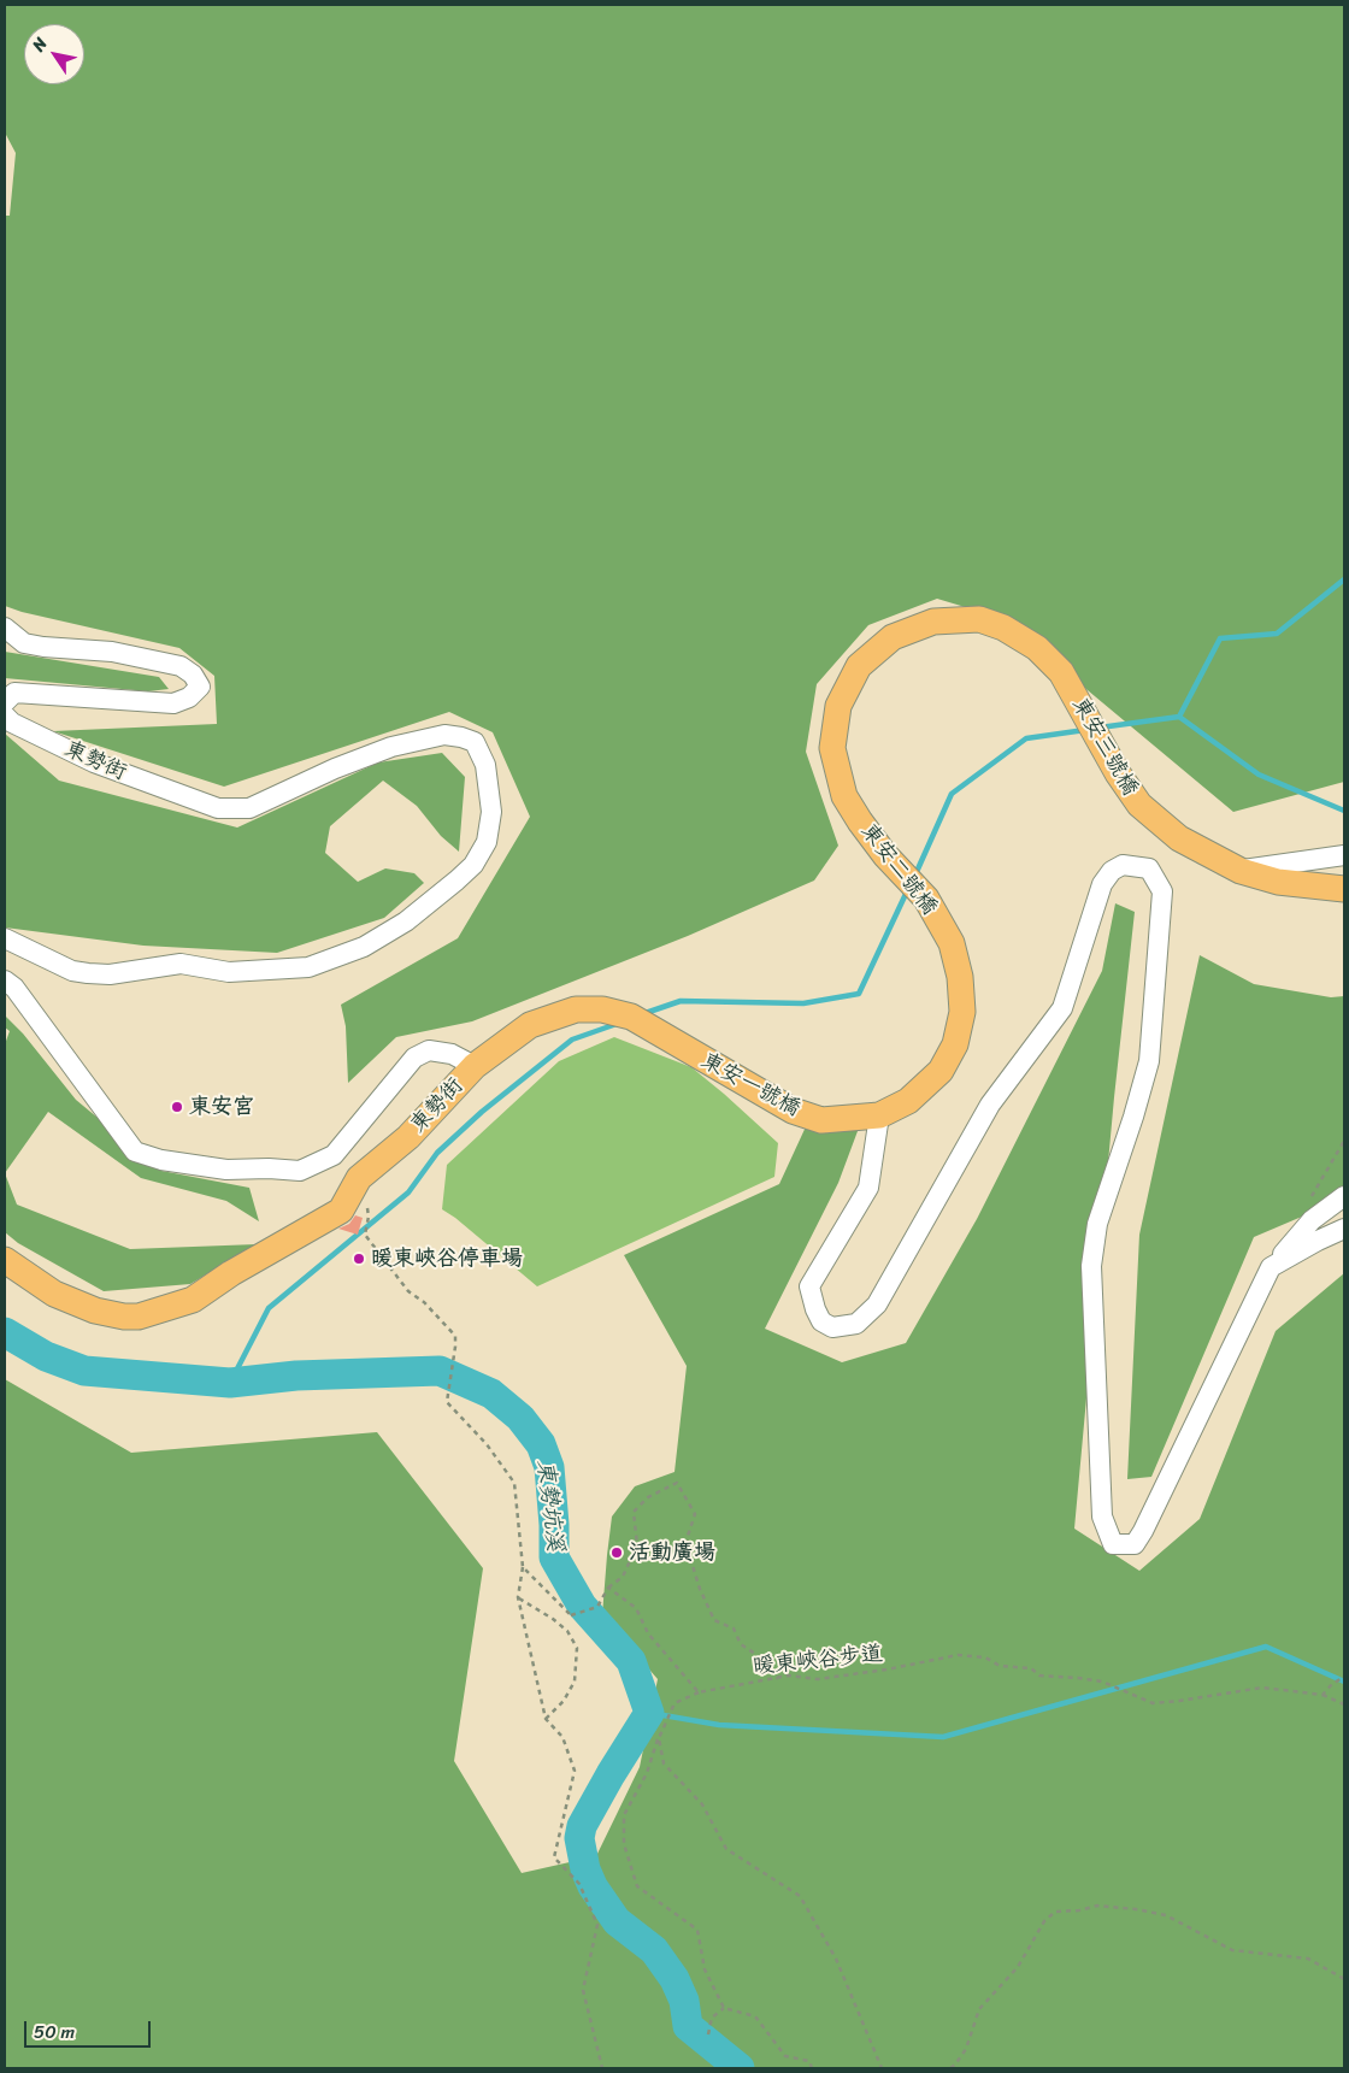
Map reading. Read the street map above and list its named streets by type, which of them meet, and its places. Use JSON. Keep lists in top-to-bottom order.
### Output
{
  "streets": {
    "main road": [
      "東安三號橋",
      "東勢街",
      "東安二號橋",
      "東安一號橋"
    ],
    "path": ["暖東峽谷步道"]
  },
  "crossings": [
    ["東安三號橋", "東安二號橋"],
    ["東勢街", "東安一號橋"],
    ["東安二號橋", "東安一號橋"]
  ],
  "water": ["東勢坑溪"],
  "places": ["東安宮", "暖東峽谷停車場", "活動廣場"],
  "scale_bar": "50 m",
  "north": "top left"
}
